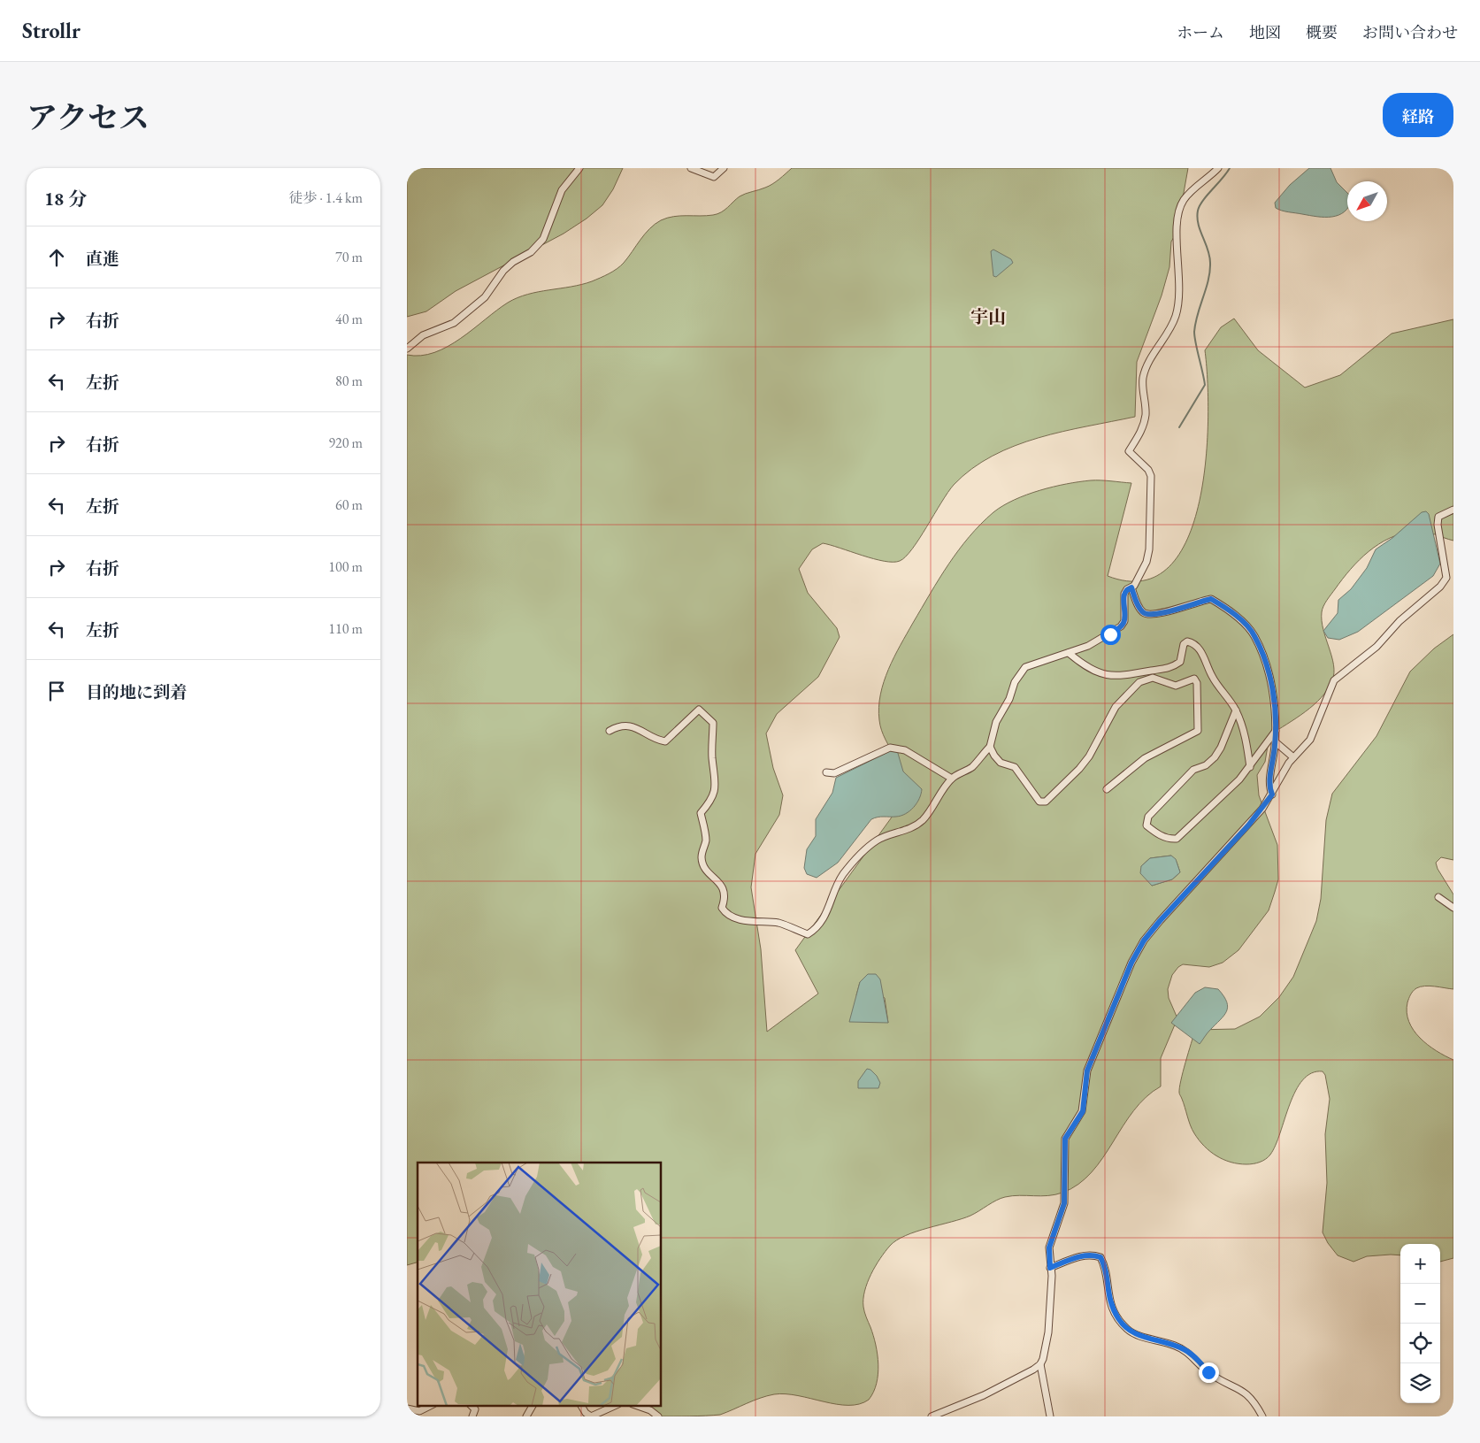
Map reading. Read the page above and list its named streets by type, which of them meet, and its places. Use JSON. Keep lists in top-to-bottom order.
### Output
{
  "districts": ["宇山"],
  "north": "bottom left",
  "page": {
    "header": "Strollr",
    "nav": [
      "ホーム",
      "地図",
      "概要",
      "お問い合わせ"
    ],
    "title": "アクセス",
    "buttons": "経路",
    "heading": ["18 分", "徒歩 · 1.4 km"],
    "list": [
      ["直進", "70 m"],
      ["右折", "40 m"],
      ["左折", "80 m"],
      ["右折", "920 m"],
      ["左折", "60 m"],
      ["右折", "100 m"],
      ["左折", "110 m"],
      "目的地に到着"
    ],
    "map_buttons": ["+", "−"]
  }
}
